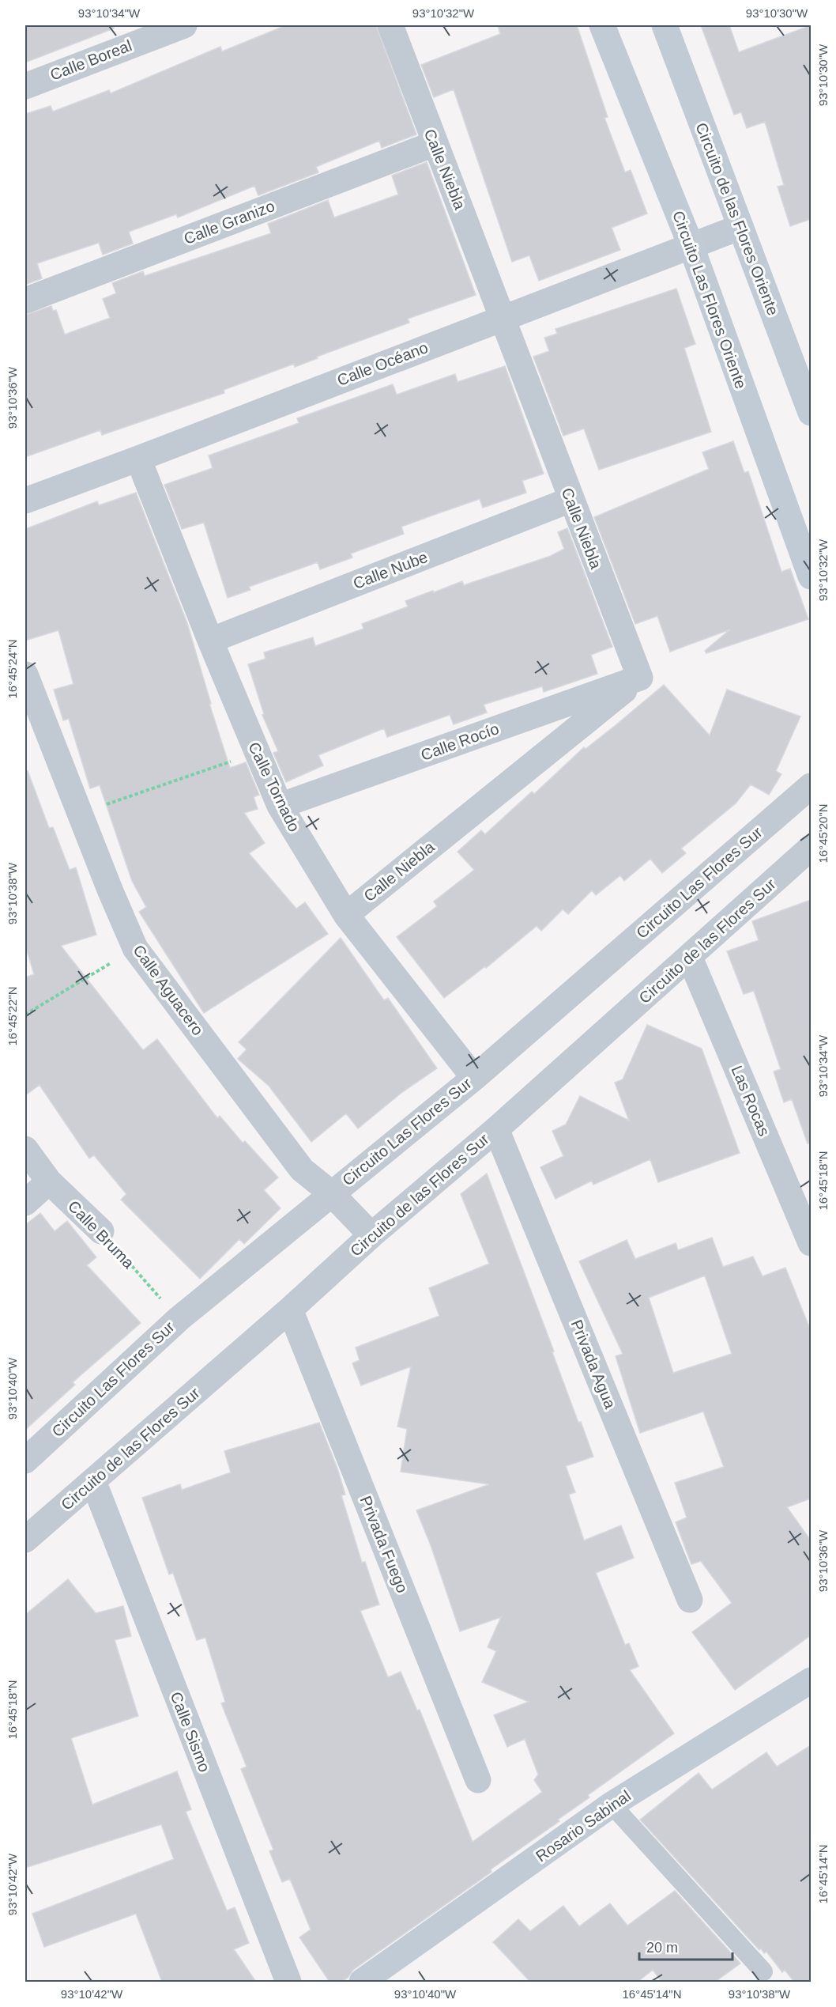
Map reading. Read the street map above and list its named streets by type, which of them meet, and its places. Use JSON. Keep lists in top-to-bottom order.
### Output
{
  "streets": {
    "main road": ["Circuito de las Flores Oriente", "Circuito Las Flores Oriente", "Rosario Sabinal"],
    "street": [
      "Calle Boreal",
      "Calle Niebla",
      "Calle Granizo",
      "Calle Océano",
      "Calle Nube",
      "Calle Rocío",
      "Calle Tornado",
      "Circuito Las Flores Sur",
      "Circuito de las Flores Sur",
      "Calle Aguacero",
      "Las Rocas",
      "Calle Bruma",
      "Privada Agua",
      "Privada Fuego",
      "Calle Sismo"
    ]
  },
  "crossings": [
    ["Calle Niebla", "Calle Granizo"],
    ["Calle Niebla", "Calle Océano"],
    ["Calle Niebla", "Calle Nube"],
    ["Calle Niebla", "Calle Rocío"],
    ["Calle Niebla", "Calle Tornado"],
    ["Circuito de las Flores Oriente", "Calle Océano"],
    ["Circuito Las Flores Oriente", "Calle Océano"],
    ["Calle Océano", "Calle Tornado"],
    ["Calle Nube", "Calle Tornado"],
    ["Calle Rocío", "Calle Tornado"],
    ["Calle Tornado", "Circuito Las Flores Sur"],
    ["Circuito Las Flores Sur", "Calle Aguacero"],
    ["Circuito Las Flores Sur", "Calle Bruma"],
    ["Circuito de las Flores Sur", "Calle Aguacero"],
    ["Circuito de las Flores Sur", "Las Rocas"],
    ["Circuito de las Flores Sur", "Privada Agua"],
    ["Circuito de las Flores Sur", "Privada Fuego"],
    ["Circuito de las Flores Sur", "Calle Sismo"]
  ],
  "scale_bar": "20 m",
  "coordinates": [
    "93°10'34\"W",
    "93°10'32\"W",
    "93°10'30\"W",
    "93°10'36\"W",
    "16°45'24\"N",
    "16°45'20\"N",
    "93°10'38\"W",
    "16°45'22\"N",
    "16°45'18\"N",
    "93°10'40\"W",
    "16°45'14\"N",
    "93°10'42\"W"
  ]
}
